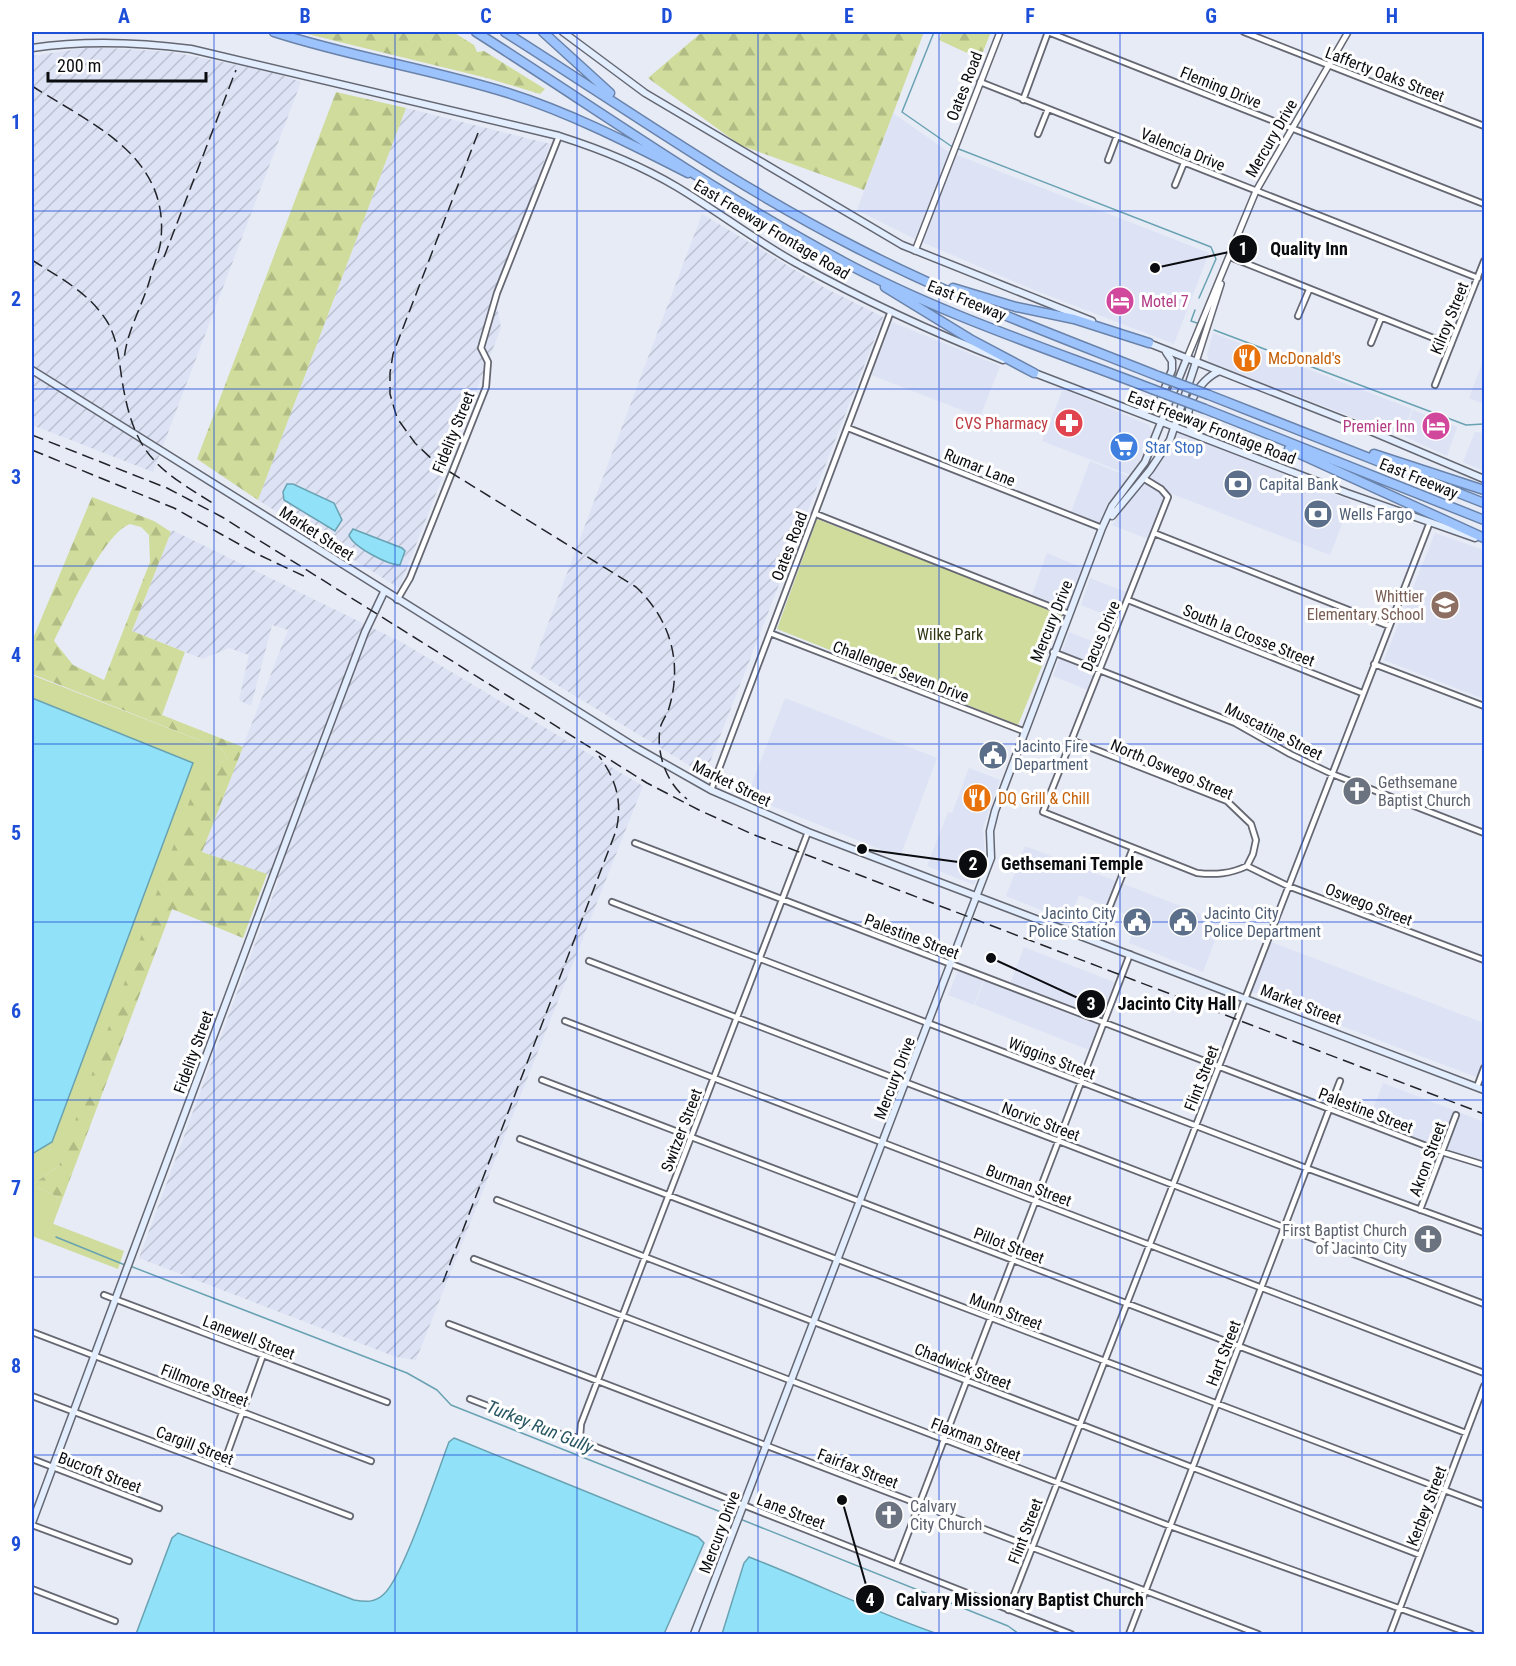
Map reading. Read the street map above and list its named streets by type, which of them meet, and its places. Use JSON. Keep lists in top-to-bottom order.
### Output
{
  "streets": {
    "highway": ["East Freeway"],
    "main road": [
      "Mercury Drive",
      "East Freeway Frontage Road",
      "Fidelity Street",
      "Market Street"
    ],
    "street": [
      "Lafferty Oaks Street",
      "Oates Road",
      "Fleming Drive",
      "Valencia Drive",
      "Kilroy Street",
      "Rumar Lane",
      "South la Crosse Street",
      "Dacus Drive",
      "Challenger Seven Drive",
      "Muscatine Street",
      "North Oswego Street",
      "Oswego Street",
      "Palestine Street",
      "Wiggins Street",
      "Flint Street",
      "Norvic Street",
      "Switzer Street",
      "Akron Street",
      "Burman Street",
      "Pillot Street",
      "Munn Street",
      "Lanewell Street",
      "Hart Street",
      "Chadwick Street",
      "Fillmore Street",
      "Flaxman Street",
      "Cargill Street",
      "Fairfax Street",
      "Bucroft Street",
      "Kerbey Street",
      "Lane Street"
    ]
  },
  "crossings": [
    ["Lafferty Oaks Street", "Mercury Drive"],
    ["Oates Road", "Valencia Drive"],
    ["Oates Road", "East Freeway Frontage Road"],
    ["Oates Road", "Rumar Lane"],
    ["Oates Road", "Market Street"],
    ["Oates Road", "Challenger Seven Drive"],
    ["Fleming Drive", "Mercury Drive"],
    ["Mercury Drive", "Valencia Drive"],
    ["Mercury Drive", "East Freeway Frontage Road"],
    ["Mercury Drive", "Rumar Lane"],
    ["Mercury Drive", "Market Street"],
    ["Mercury Drive", "Dacus Drive"],
    ["Mercury Drive", "Challenger Seven Drive"],
    ["Mercury Drive", "Muscatine Street"],
    ["Mercury Drive", "Palestine Street"],
    ["Mercury Drive", "Wiggins Street"],
    ["Mercury Drive", "Norvic Street"],
    ["Mercury Drive", "Burman Street"],
    ["Mercury Drive", "Pillot Street"],
    ["Mercury Drive", "Munn Street"],
    ["Mercury Drive", "Chadwick Street"],
    ["Mercury Drive", "Flaxman Street"],
    ["Mercury Drive", "Fairfax Street"],
    ["Mercury Drive", "Lane Street"],
    ["Valencia Drive", "Kilroy Street"],
    ["East Freeway Frontage Road", "Fidelity Street"],
    ["East Freeway Frontage Road", "Flint Street"],
    ["Fidelity Street", "Market Street"],
    ["Fidelity Street", "Lanewell Street"],
    ["Fidelity Street", "Fillmore Street"],
    ["Fidelity Street", "Cargill Street"],
    ["Fidelity Street", "Bucroft Street"],
    ["Market Street", "Flint Street"],
    ["Market Street", "Switzer Street"],
    ["South la Crosse Street", "Dacus Drive"],
    ["South la Crosse Street", "Flint Street"],
    ["Dacus Drive", "Muscatine Street"],
    ["Dacus Drive", "North Oswego Street"],
    ["Muscatine Street", "Flint Street"],
    ["North Oswego Street", "Oswego Street"],
    ["Oswego Street", "Flint Street"],
    ["Palestine Street", "Flint Street"],
    ["Palestine Street", "Switzer Street"],
    ["Palestine Street", "Akron Street"],
    ["Palestine Street", "Hart Street"],
    ["Wiggins Street", "Flint Street"],
    ["Wiggins Street", "Switzer Street"],
    ["Wiggins Street", "Akron Street"],
    ["Wiggins Street", "Hart Street"],
    ["Flint Street", "Norvic Street"],
    ["Flint Street", "Burman Street"],
    ["Flint Street", "Pillot Street"],
    ["Flint Street", "Munn Street"],
    ["Flint Street", "Chadwick Street"],
    ["Flint Street", "Flaxman Street"],
    ["Flint Street", "Fairfax Street"],
    ["Flint Street", "Lane Street"],
    ["Norvic Street", "Switzer Street"],
    ["Norvic Street", "Hart Street"],
    ["Switzer Street", "Burman Street"],
    ["Switzer Street", "Pillot Street"],
    ["Switzer Street", "Munn Street"],
    ["Switzer Street", "Chadwick Street"],
    ["Switzer Street", "Flaxman Street"],
    ["Switzer Street", "Fairfax Street"],
    ["Switzer Street", "Lane Street"],
    ["Burman Street", "Hart Street"],
    ["Pillot Street", "Hart Street"],
    ["Pillot Street", "Kerbey Street"],
    ["Munn Street", "Hart Street"],
    ["Munn Street", "Kerbey Street"],
    ["Hart Street", "Chadwick Street"],
    ["Hart Street", "Flaxman Street"],
    ["Hart Street", "Fairfax Street"],
    ["Chadwick Street", "Kerbey Street"],
    ["Flaxman Street", "Kerbey Street"]
  ],
  "water": ["Turkey Run Gully"],
  "parks": ["Wilke Park"],
  "places": {
    "other": [
      "Quality Inn",
      "Gethsemani Temple",
      "Jacinto City Hall",
      "Calvary Missionary Baptist Church"
    ],
    "hotel": ["Motel 7", "Premier Inn"],
    "restaurant": ["McDonald's", "DQ Grill & Chill"],
    "pharmacy": ["CVS Pharmacy"],
    "supermarket": ["Star Stop"],
    "bank": ["Capital Bank", "Wells Fargo"],
    "school or university": ["Whittier Elementary School"],
    "public building": ["Jacinto Fire Department", "Jacinto City Police Station", "Jacinto City Police Department"],
    "church": ["Gethsemane Baptist Church", "First Baptist Church of Jacinto City", "Calvary City Church"]
  },
  "scale_bar": "200 m",
  "grid": {
    "columns": [
      "A",
      "B",
      "C",
      "D",
      "E",
      "F",
      "G",
      "H"
    ],
    "rows": [
      "1",
      "2",
      "3",
      "4",
      "5",
      "6",
      "7",
      "8",
      "9"
    ]
  }
}
